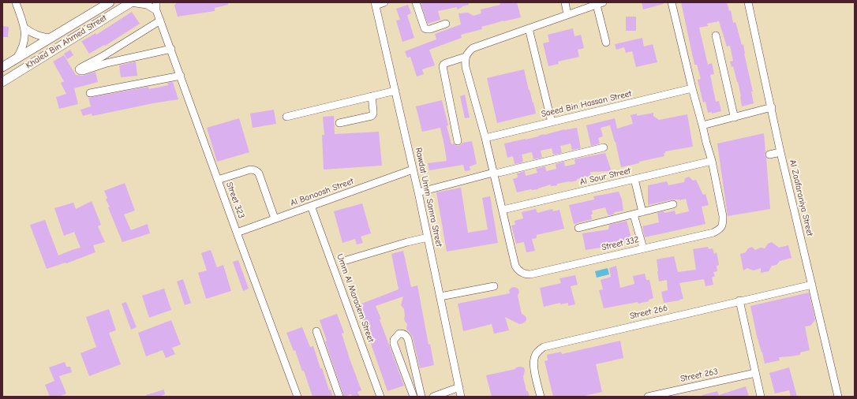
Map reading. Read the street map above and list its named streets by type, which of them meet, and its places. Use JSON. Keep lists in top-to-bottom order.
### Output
{
  "streets": {
    "main road": ["Khaled Bin Ahmed Street"],
    "street": [
      "Saeed Bin Hassan Street",
      "Al Sour Street",
      "Al Banoosh Street",
      "Rawdat Umm Samra Street",
      "Al Zaafaraniya Street",
      "Street 323",
      "Street 332",
      "Umm Al Maradem Street",
      "Street 266",
      "Street 263"
    ]
  },
  "crossings": [
    ["Saeed Bin Hassan Street", "Street 332"],
    ["Al Sour Street", "Street 332"],
    ["Al Banoosh Street", "Rawdat Umm Samra Street"],
    ["Al Banoosh Street", "Street 323"],
    ["Al Banoosh Street", "Umm Al Maradem Street"],
    ["Al Zaafaraniya Street", "Street 266"]
  ]
}
